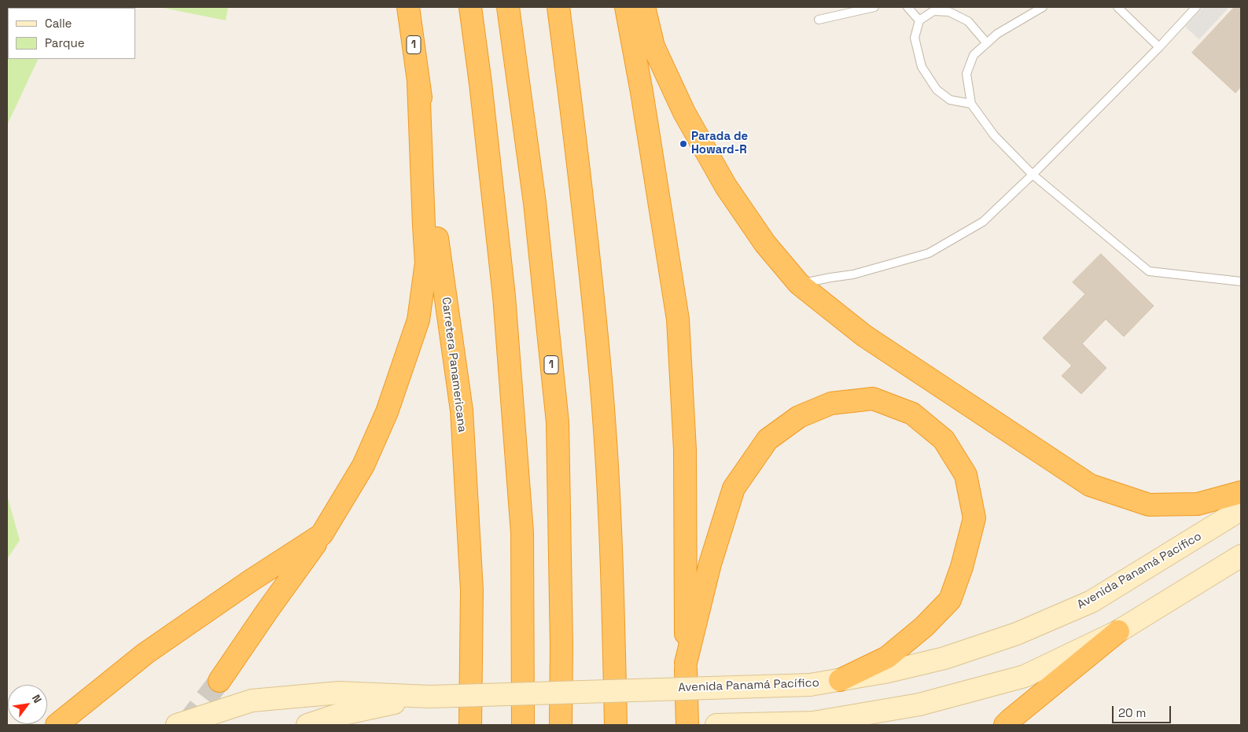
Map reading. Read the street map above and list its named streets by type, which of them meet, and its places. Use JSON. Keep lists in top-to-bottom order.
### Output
{
  "streets": {
    "highway": ["1", "Carretera Panamericana"],
    "main road": ["Avenida Panamá Pacífico"]
  },
  "places": ["Parada de Howard-R"],
  "legend": ["Calle", "Parque"],
  "scale_bar": "20 m",
  "north": "top right"
}
